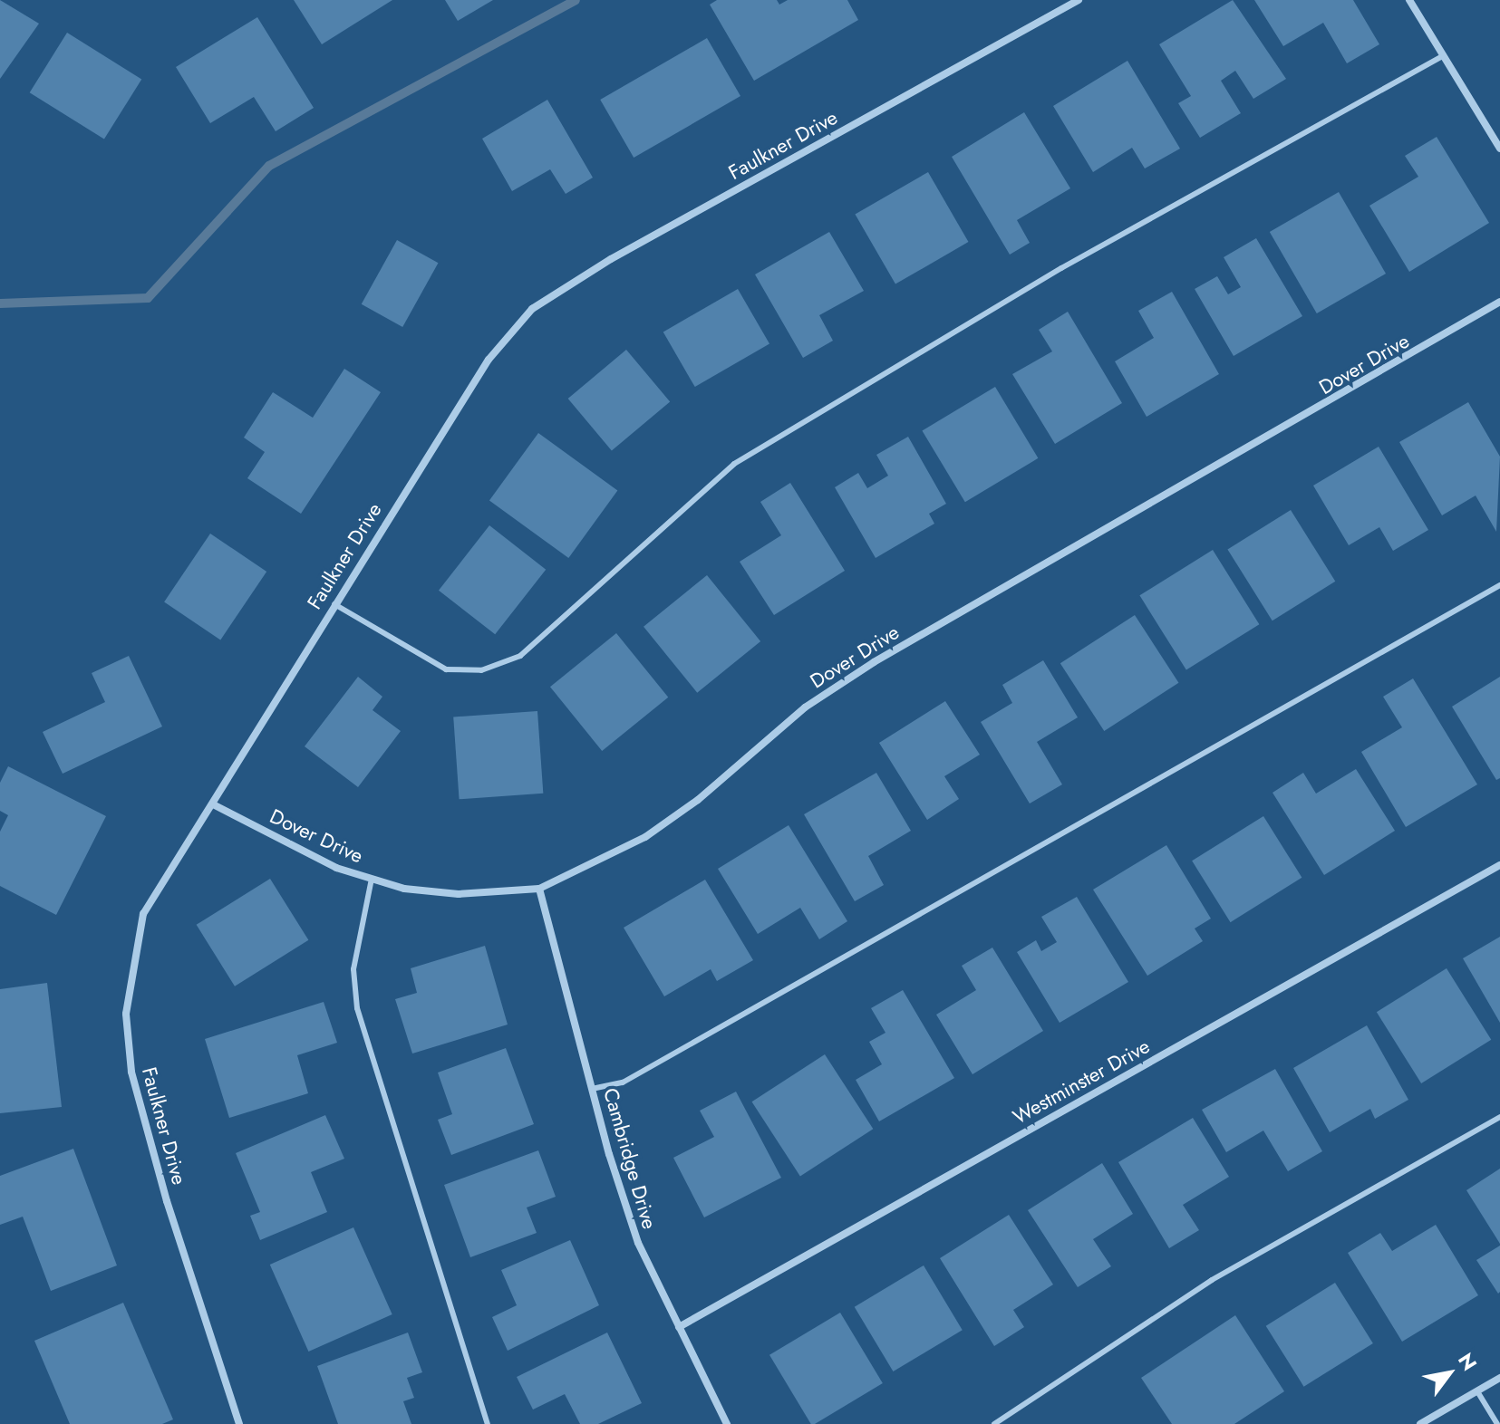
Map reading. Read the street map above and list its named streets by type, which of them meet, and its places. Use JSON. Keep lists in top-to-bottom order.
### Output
{
  "streets": {
    "street": [
      "Faulkner Drive",
      "Dover Drive",
      "Westminster Drive",
      "Cambridge Drive"
    ]
  },
  "crossings": [
    ["Faulkner Drive", "Dover Drive"],
    ["Dover Drive", "Cambridge Drive"],
    ["Westminster Drive", "Cambridge Drive"]
  ],
  "north": "top right"
}
